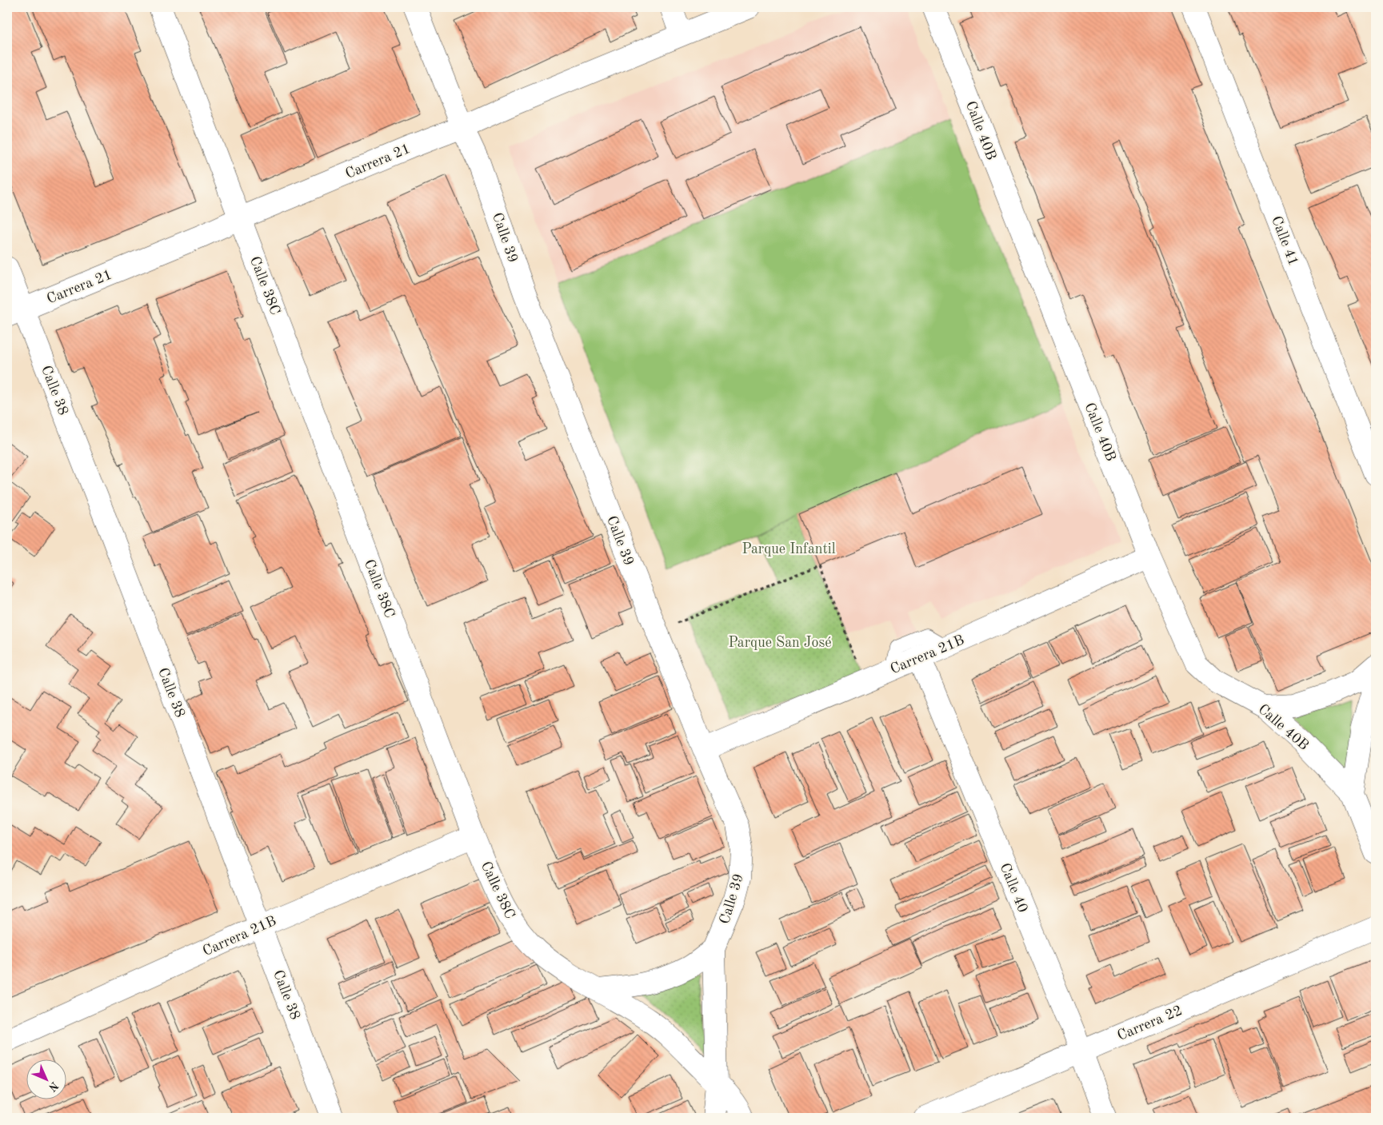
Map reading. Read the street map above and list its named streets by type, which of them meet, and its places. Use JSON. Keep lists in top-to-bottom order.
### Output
{
  "streets": {
    "street": [
      "Calle 40B",
      "Carrera 21",
      "Calle 39",
      "Calle 41",
      "Calle 38C",
      "Calle 38",
      "Carrera 21B",
      "Calle 40",
      "Carrera 22"
    ]
  },
  "crossings": [
    ["Calle 40B", "Carrera 21B"],
    ["Carrera 21", "Calle 39"],
    ["Carrera 21", "Calle 38C"],
    ["Carrera 21", "Calle 38"],
    ["Calle 39", "Calle 38C"],
    ["Calle 39", "Carrera 21B"],
    ["Calle 38C", "Carrera 21B"],
    ["Calle 38", "Carrera 21B"],
    ["Carrera 21B", "Calle 40"],
    ["Calle 40", "Carrera 22"]
  ],
  "parks": ["Parque Infantil", "Parque San José"],
  "north": "bottom right"
}
